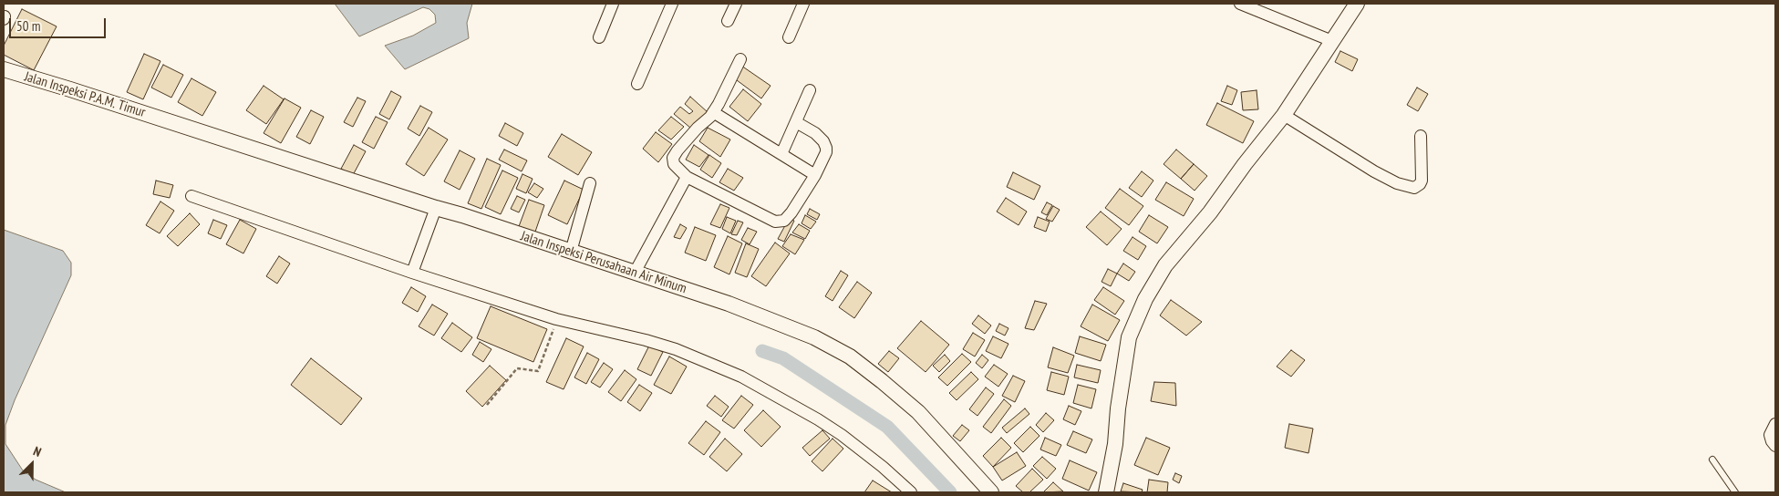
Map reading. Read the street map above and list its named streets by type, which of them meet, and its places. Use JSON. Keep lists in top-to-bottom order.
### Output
{
  "streets": {
    "street": ["Jalan Inspeksi P.A.M. Timur", "Jalan Inspeksi Perusahaan Air Minum"]
  },
  "crossings": [
    ["Jalan Inspeksi P.A.M. Timur", "Jalan Inspeksi Perusahaan Air Minum"]
  ],
  "scale_bar": "50 m",
  "north": "top right"
}
